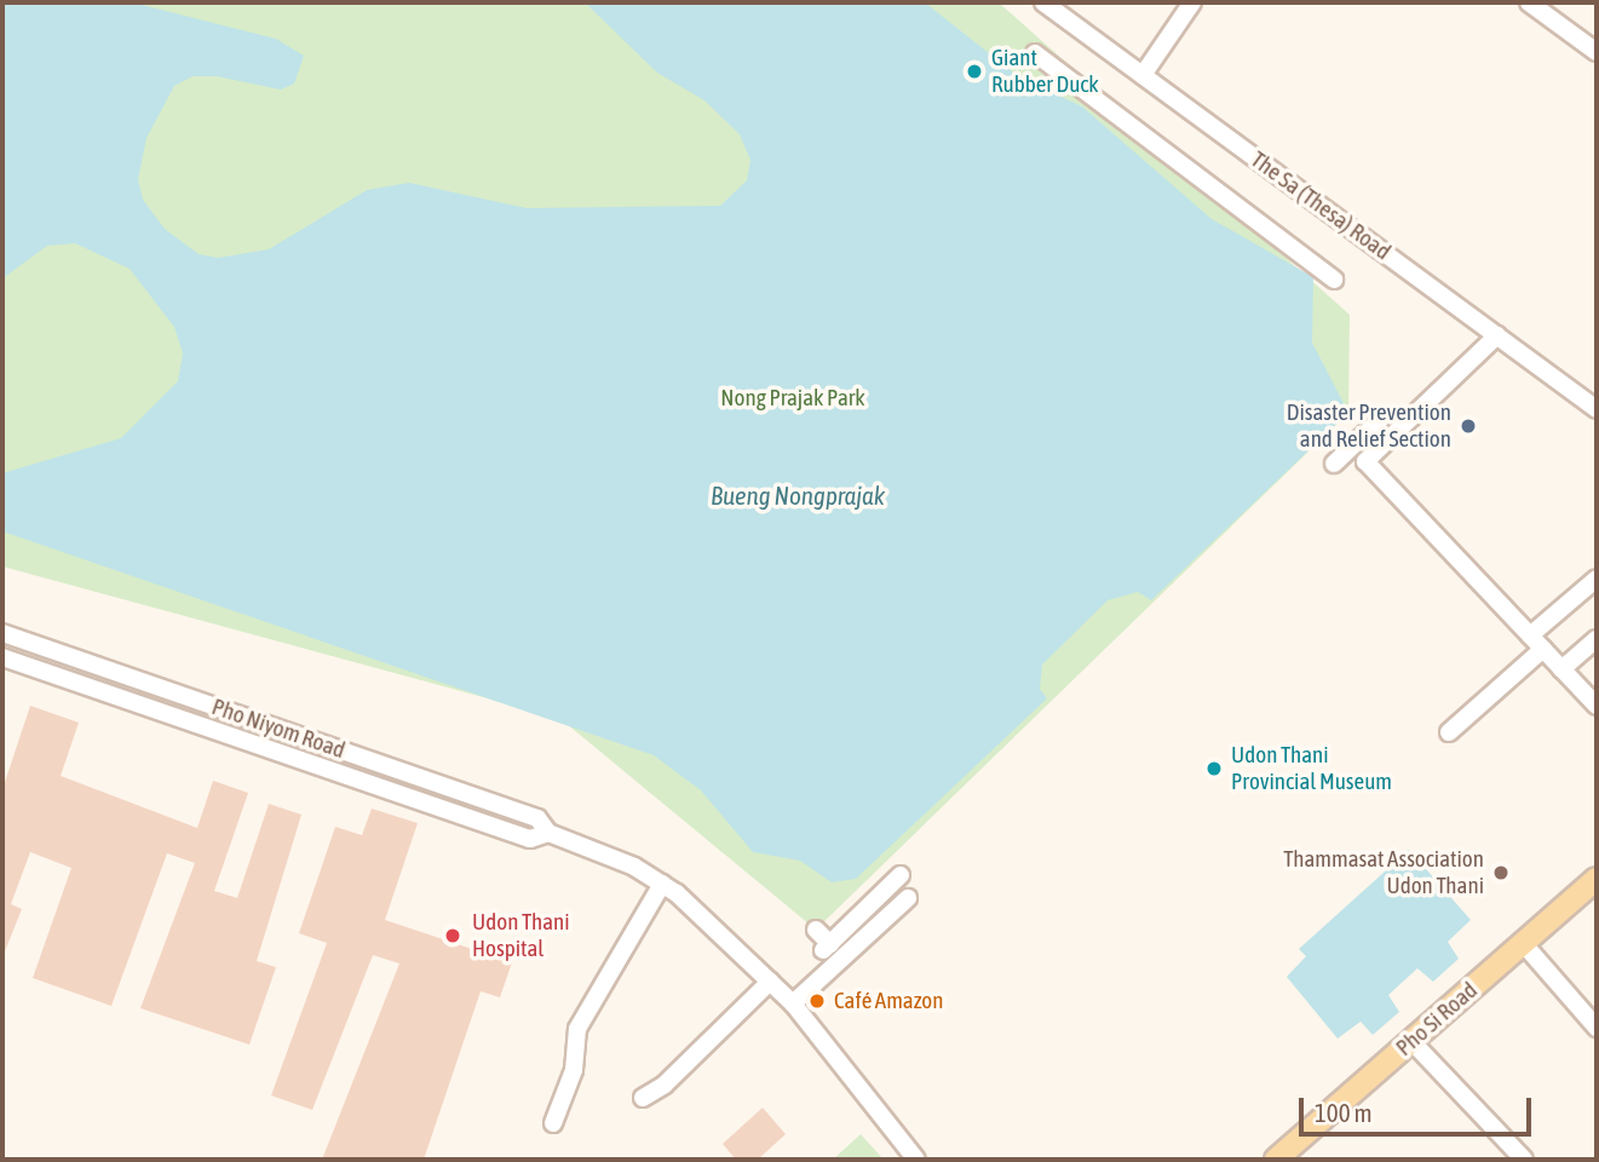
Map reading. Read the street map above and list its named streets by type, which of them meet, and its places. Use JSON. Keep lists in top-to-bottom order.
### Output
{
  "streets": {
    "main road": ["Pho Si Road"],
    "street": ["The Sa (Thesa) Road", "Pho Niyom Road"]
  },
  "water": ["Bueng Nongprajak"],
  "parks": ["Nong Prajak Park"],
  "places": [
    "Giant Rubber Duck",
    "Disaster Prevention and Relief Section",
    "Udon Thani Provincial Museum",
    "Thammasat Association Udon Thani",
    "Udon Thani Hospital",
    "Café Amazon"
  ],
  "scale_bar": "100 m"
}
